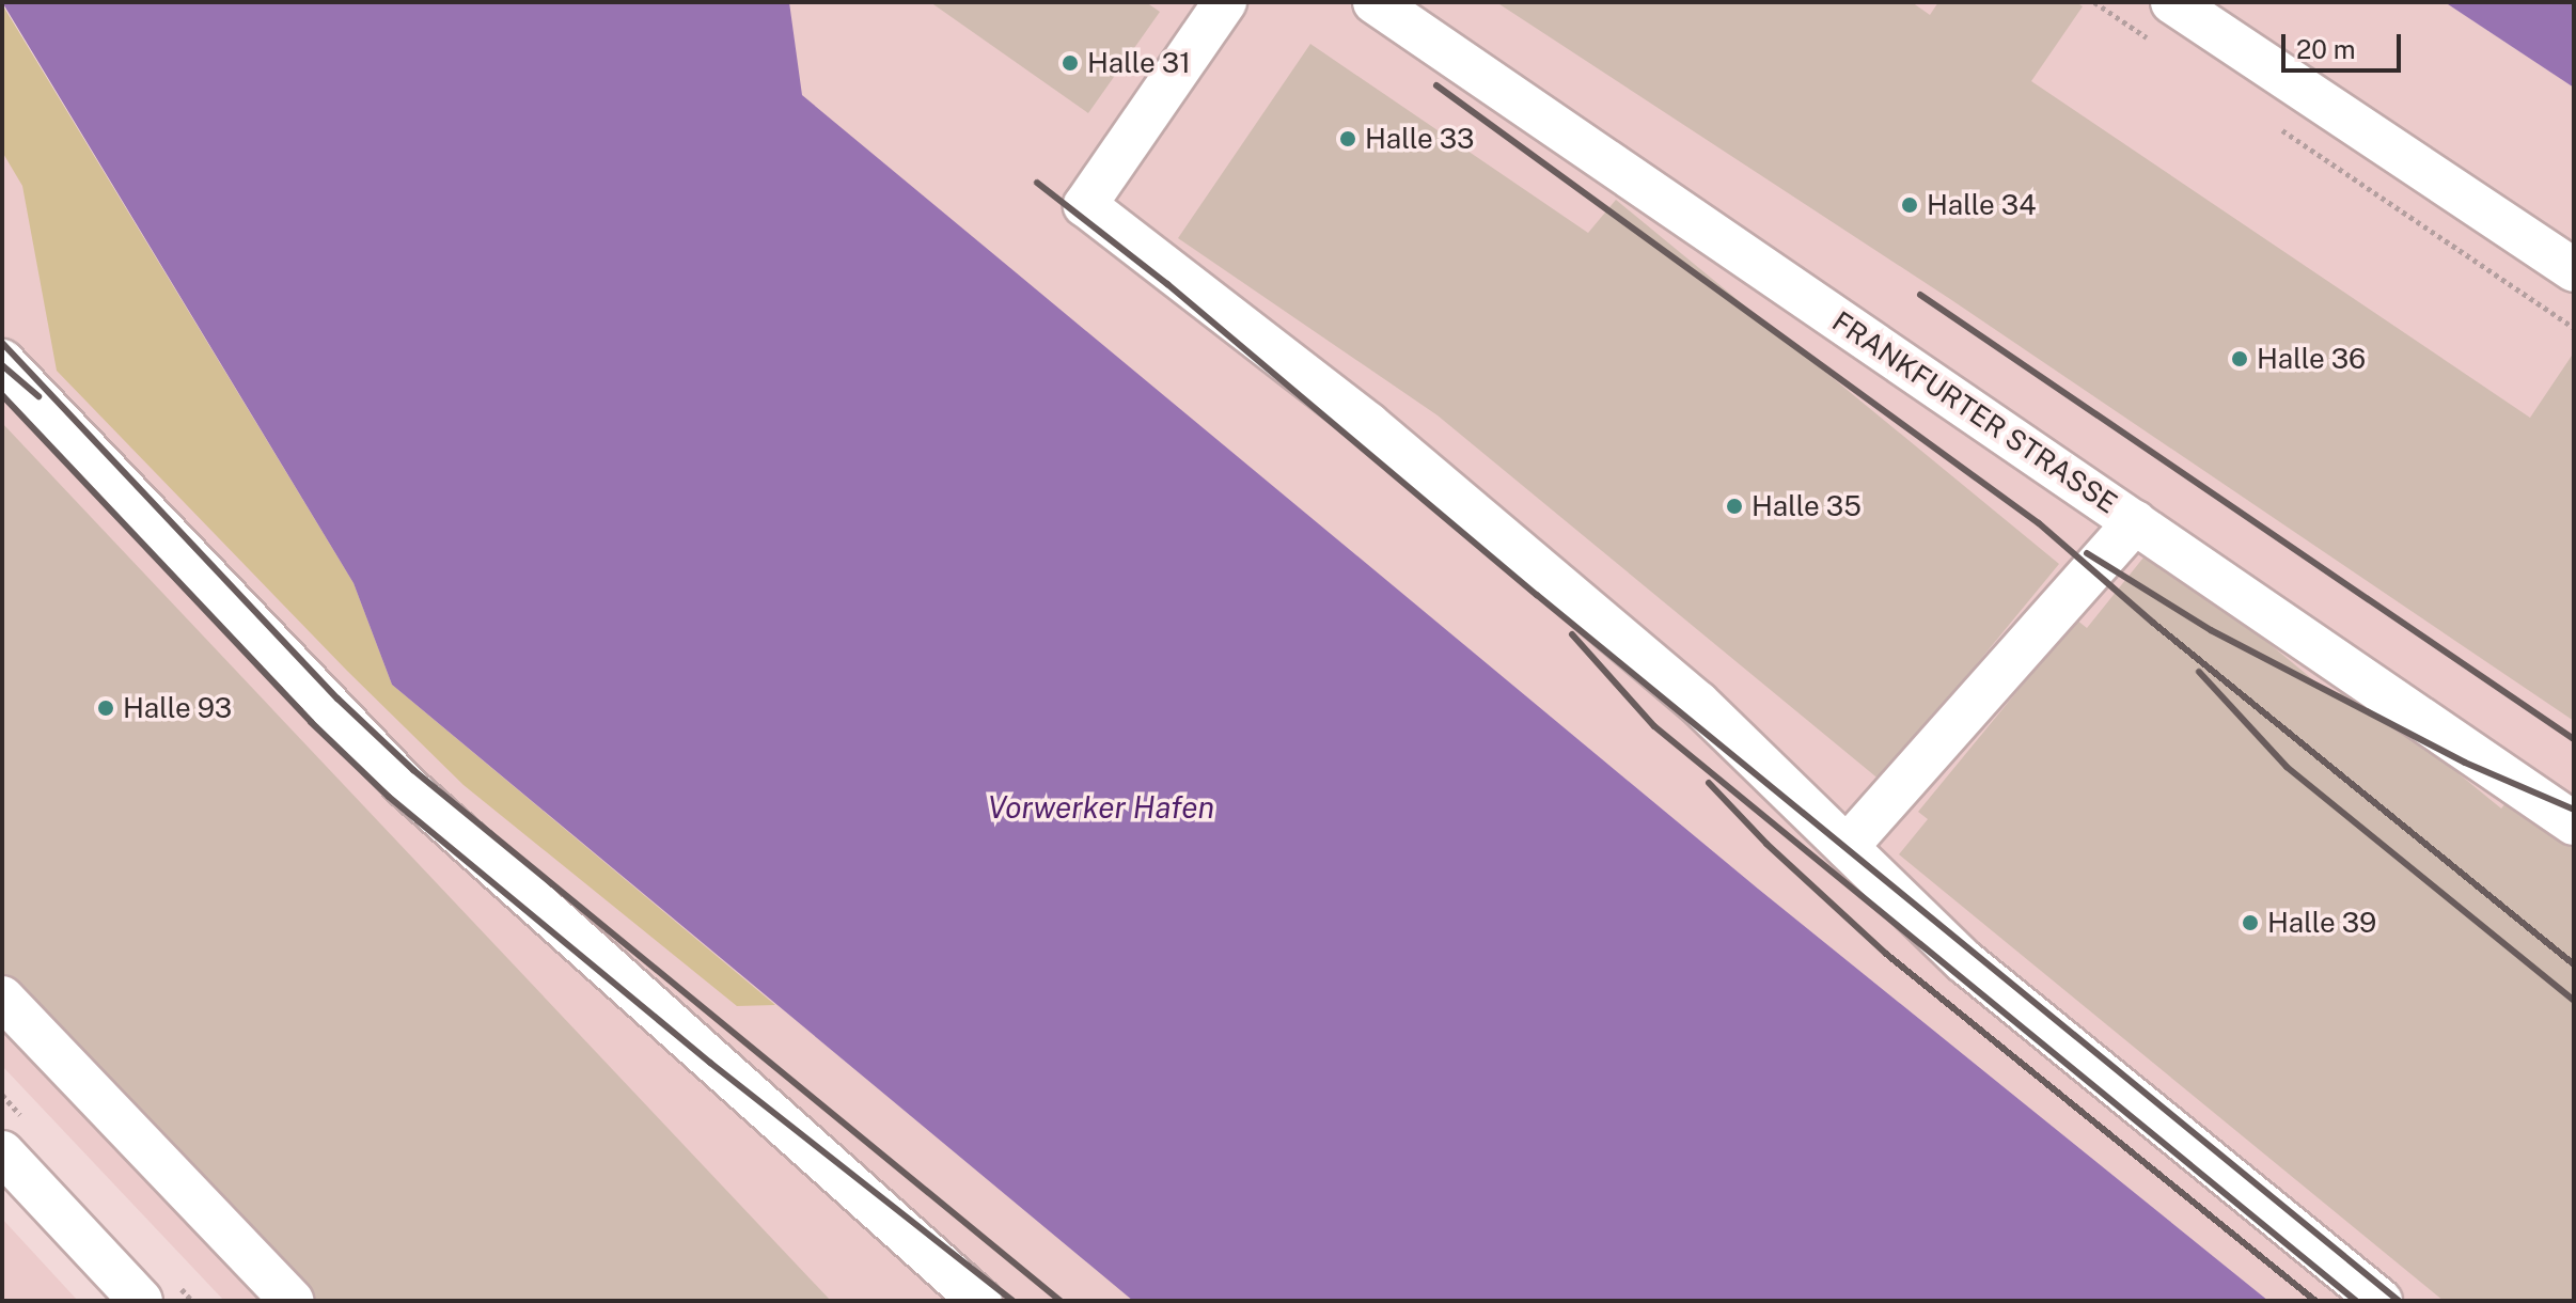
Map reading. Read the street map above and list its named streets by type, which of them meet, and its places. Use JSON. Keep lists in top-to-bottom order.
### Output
{
  "streets": {
    "street": ["FRANKFURTER STRASSE"]
  },
  "water": ["Vorwerker Hafen"],
  "places": [
    "Halle 31",
    "Halle 33",
    "Halle 34",
    "Halle 36",
    "Halle 35",
    "Halle 93",
    "Halle 39"
  ],
  "scale_bar": "20 m"
}
